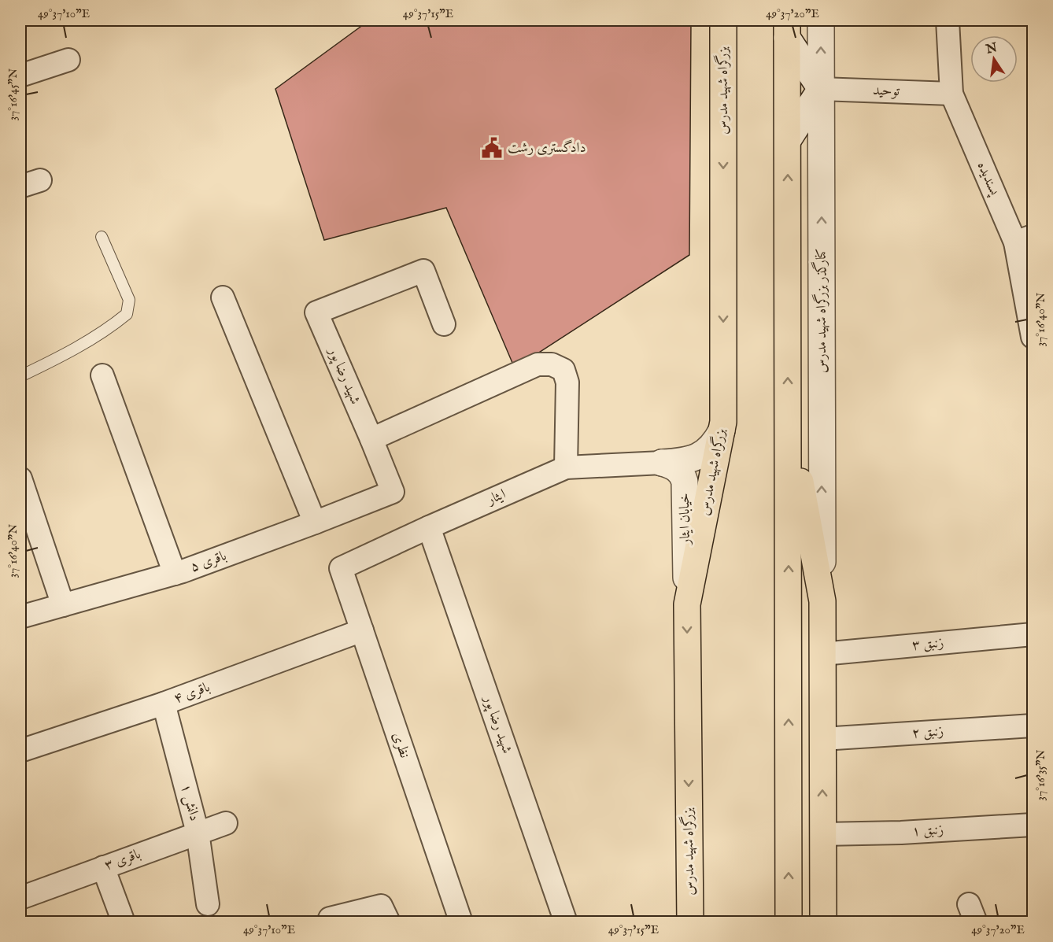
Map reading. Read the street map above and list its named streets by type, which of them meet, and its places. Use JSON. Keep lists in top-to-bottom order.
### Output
{
  "streets": {
    "highway": ["بزرگراه شهید مدرس"],
    "street": [
      "توحید",
      "پسندیده",
      "کنارگذر بزرگراه شهید مدرس",
      "شهید رضا پور",
      "ایثار",
      "خیابان ایثار",
      "باقری ۵",
      "زنبق ۳",
      "باقری ۴",
      "زنبق ۲",
      "نظری",
      "دانش ۱",
      "زنبق ۱",
      "باقری ۳"
    ]
  },
  "crossings": [
    ["بزرگراه شهید مدرس", "خیابان ایثار"],
    ["توحید", "پسندیده"],
    ["توحید", "کنارگذر بزرگراه شهید مدرس"],
    ["شهید رضا پور", "ایثار"],
    ["شهید رضا پور", "باقری ۵"],
    ["ایثار", "خیابان ایثار"],
    ["ایثار", "نظری"],
    ["باقری ۴", "نظری"],
    ["باقری ۴", "دانش ۱"],
    ["دانش ۱", "باقری ۳"]
  ],
  "one_way": ["کنارگذر بزرگراه شهید مدرس"],
  "places": {
    "public building": ["دادگستری رشت"]
  },
  "north": "top",
  "coordinates": [
    "49°37'10\"E",
    "49°37'15\"E",
    "49°37'20\"E",
    "37°16'45\"N",
    "37°16'40\"N",
    "37°16'35\"N"
  ]
}
